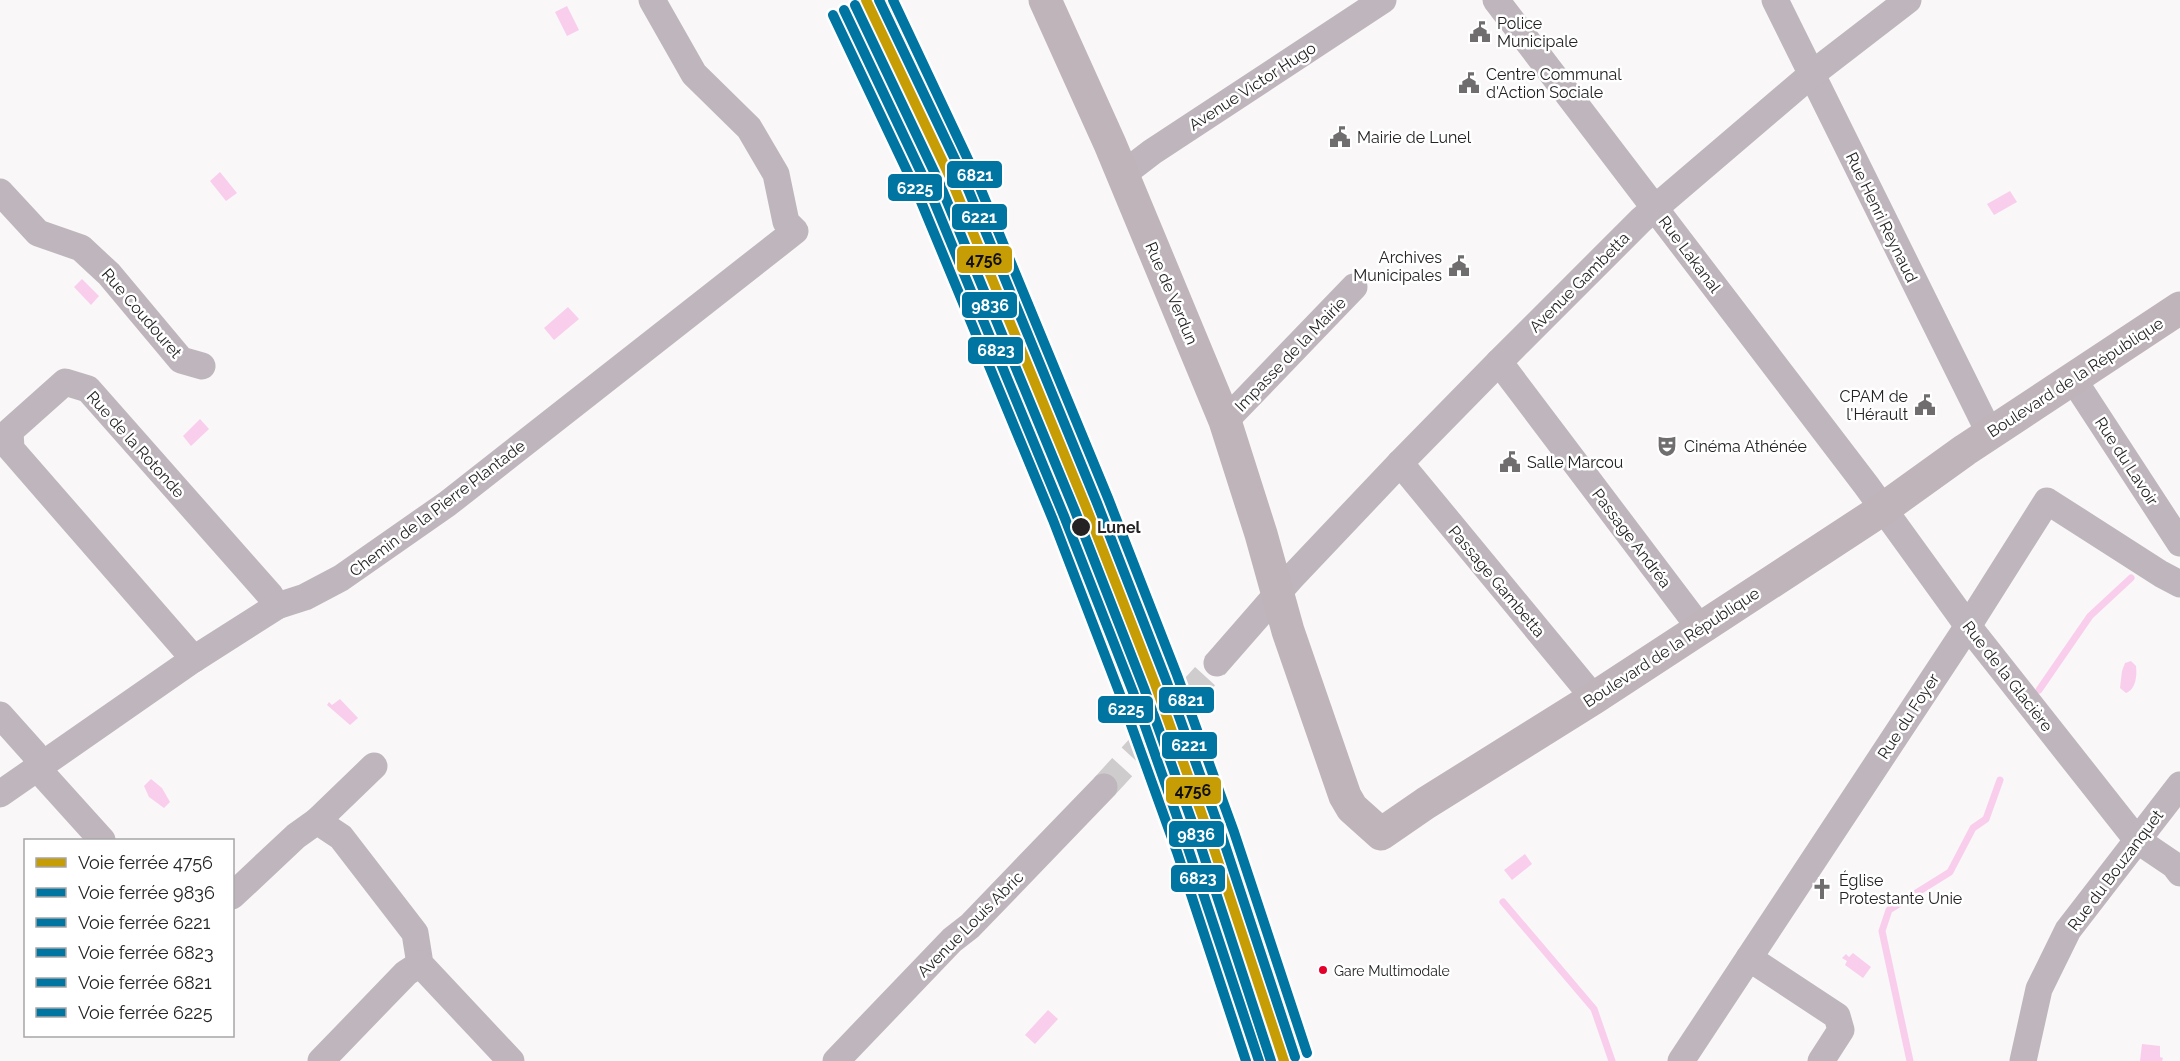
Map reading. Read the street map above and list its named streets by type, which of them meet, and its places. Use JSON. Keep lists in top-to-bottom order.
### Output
{
  "streets": {
    "main road": ["Rue de Verdun", "Boulevard de la République"],
    "street": [
      "Avenue Victor Hugo",
      "Rue Henri Reynaud",
      "Rue Lakanal",
      "Avenue Gambetta",
      "Rue Coudouret",
      "Impasse de la Mairie",
      "Rue de la Rotonde",
      "Rue du Lavoir",
      "Chemin de la Pierre Plantade",
      "Passage Andréa",
      "Passage Gambetta",
      "Rue de la Glacière",
      "Rue du Foyer",
      "Rue du Bouzanquet",
      "Avenue Louis Abric"
    ]
  },
  "crossings": [
    ["Avenue Victor Hugo", "Rue de Verdun"],
    ["Rue Henri Reynaud", "Avenue Gambetta"],
    ["Rue Henri Reynaud", "Boulevard de la République"],
    ["Rue Lakanal", "Avenue Gambetta"],
    ["Rue Lakanal", "Boulevard de la République"],
    ["Rue Lakanal", "Rue de la Glacière"],
    ["Avenue Gambetta", "Rue de Verdun"],
    ["Avenue Gambetta", "Boulevard de la République"],
    ["Avenue Gambetta", "Passage Andréa"],
    ["Avenue Gambetta", "Passage Gambetta"],
    ["Rue de Verdun", "Impasse de la Mairie"],
    ["Rue de Verdun", "Boulevard de la République"],
    ["Boulevard de la République", "Rue du Lavoir"],
    ["Boulevard de la République", "Passage Andréa"],
    ["Boulevard de la République", "Passage Gambetta"],
    ["Boulevard de la République", "Rue de la Glacière"],
    ["Rue de la Rotonde", "Chemin de la Pierre Plantade"],
    ["Rue de la Glacière", "Rue du Foyer"],
    ["Rue de la Glacière", "Rue du Bouzanquet"]
  ],
  "places": {
    "public building": [
      "Police Municipale",
      "Centre Communal d'Action Sociale",
      "Mairie de Lunel",
      "Archives Municipales",
      "CPAM de l'Hérault",
      "Salle Marcou"
    ],
    "theatre": ["Cinéma Athénée"],
    "other": ["Lunel", "Gare Multimodale"],
    "church": ["Église Protestante Unie"]
  },
  "lines": [
    "rail line 4756",
    "rail line 6221",
    "rail line 6821",
    "rail line 9836",
    "rail line 6823",
    "rail line 6225"
  ],
  "legend": [
    "Voie ferrée 4756",
    "Voie ferrée 9836",
    "Voie ferrée 6221",
    "Voie ferrée 6823",
    "Voie ferrée 6821",
    "Voie ferrée 6225"
  ]
}
